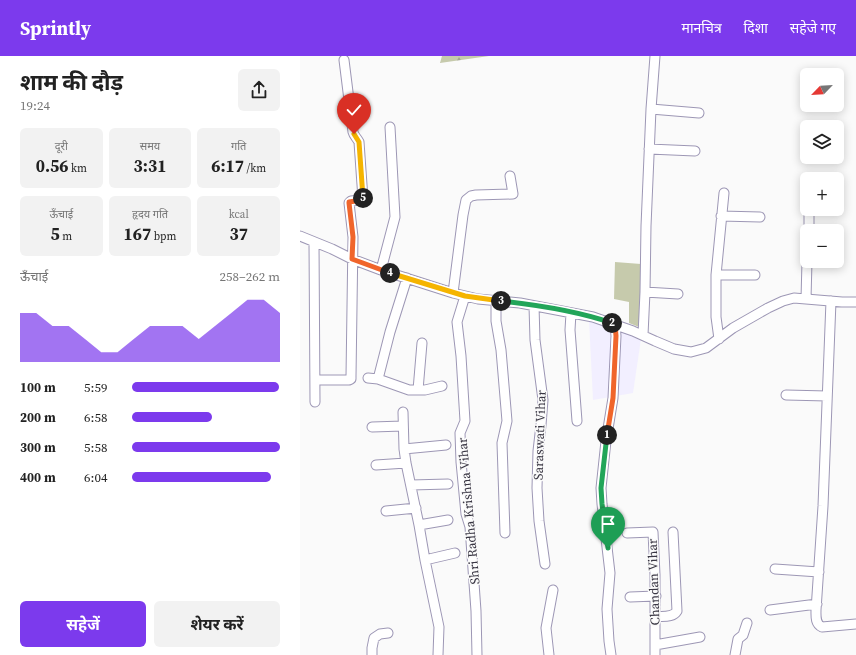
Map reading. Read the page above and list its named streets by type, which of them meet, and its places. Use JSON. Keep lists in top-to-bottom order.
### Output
{
  "streets": {
    "street": ["Saraswati Vihar", "Shri Radha Krishna Vihar", "Chandan Vihar"]
  },
  "north": "bottom left",
  "page": {
    "header": "Sprintly",
    "nav": ["मानचित्र", "दिशा", "सहेजे गए"],
    "heading": ["शाम की दौड़", "19:24"],
    "map_buttons": ["+", "−"],
    "stats": [
      ["दूरी", "0.56 km"],
      ["समय", "3:31"],
      ["गति", "6:17 /km"],
      ["ऊँचाई", "5 m"],
      ["हृदय गति", "167 bpm"],
      ["kcal", "37"]
    ],
    "pins": [
      "5",
      "4",
      "3",
      "2",
      "1"
    ],
    "chart": ["ऊँचाई", "258–262 m"],
    "list": [
      {
        "name": "100 m",
        "note": "5:59"
      },
      {
        "name": "200 m",
        "note": "6:58"
      },
      {
        "name": "300 m",
        "note": "5:58"
      },
      {
        "name": "400 m",
        "note": "6:04"
      }
    ],
    "buttons": ["सहेजें", "शेयर करें"]
  }
}
